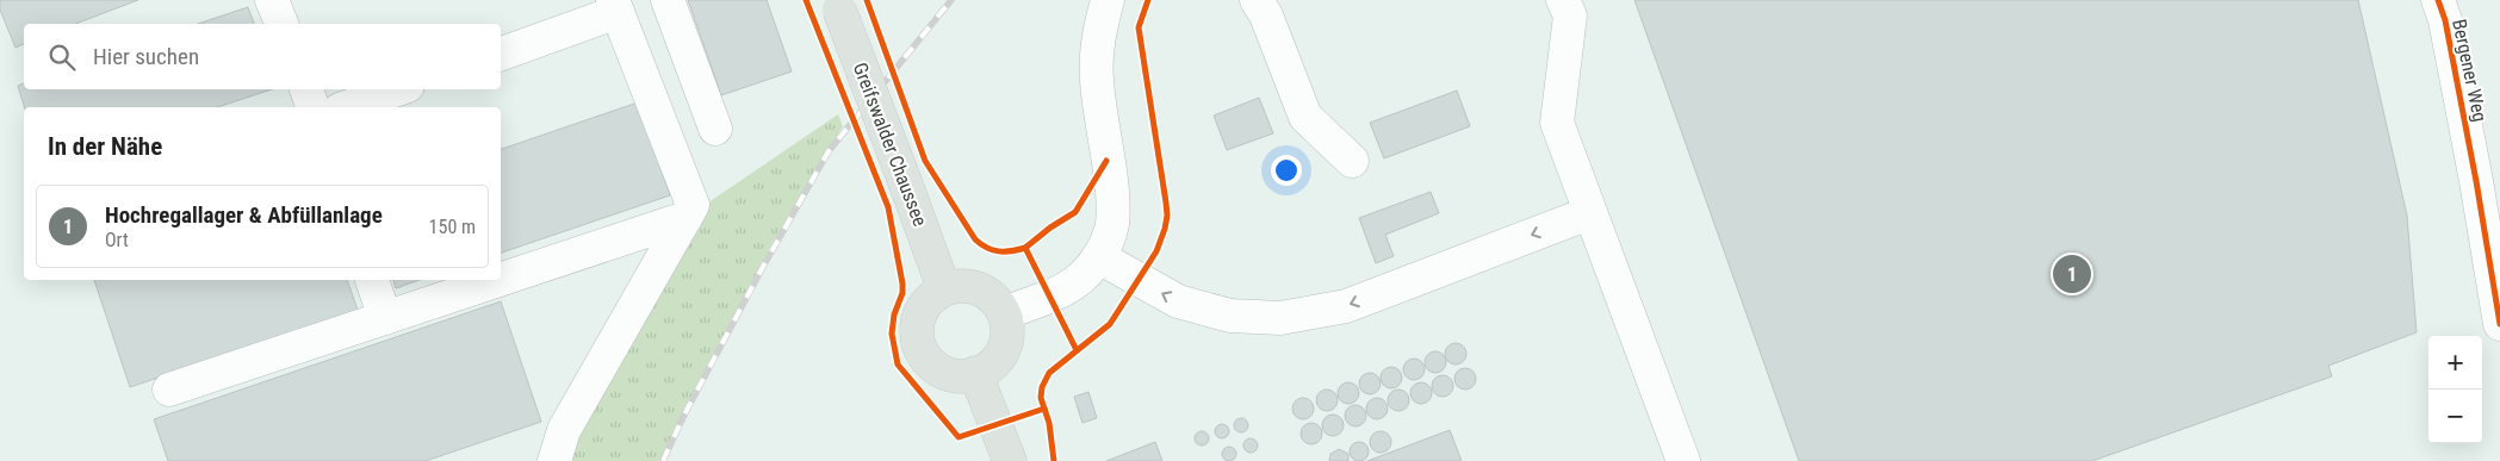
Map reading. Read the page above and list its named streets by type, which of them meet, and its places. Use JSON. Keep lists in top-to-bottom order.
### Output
{
  "streets": {
    "main road": ["Greifswalder Chaussee"],
    "street": ["Bergener Weg"]
  },
  "page": {
    "search": "Hier suchen",
    "heading": "In der Nähe",
    "list": [
      {
        "mark": "1",
        "name": "Hochregallager & Abfüllanlage",
        "note": "Ort",
        "value": "150 m"
      }
    ],
    "pins": "1",
    "map_buttons": ["+", "−"]
  }
}
